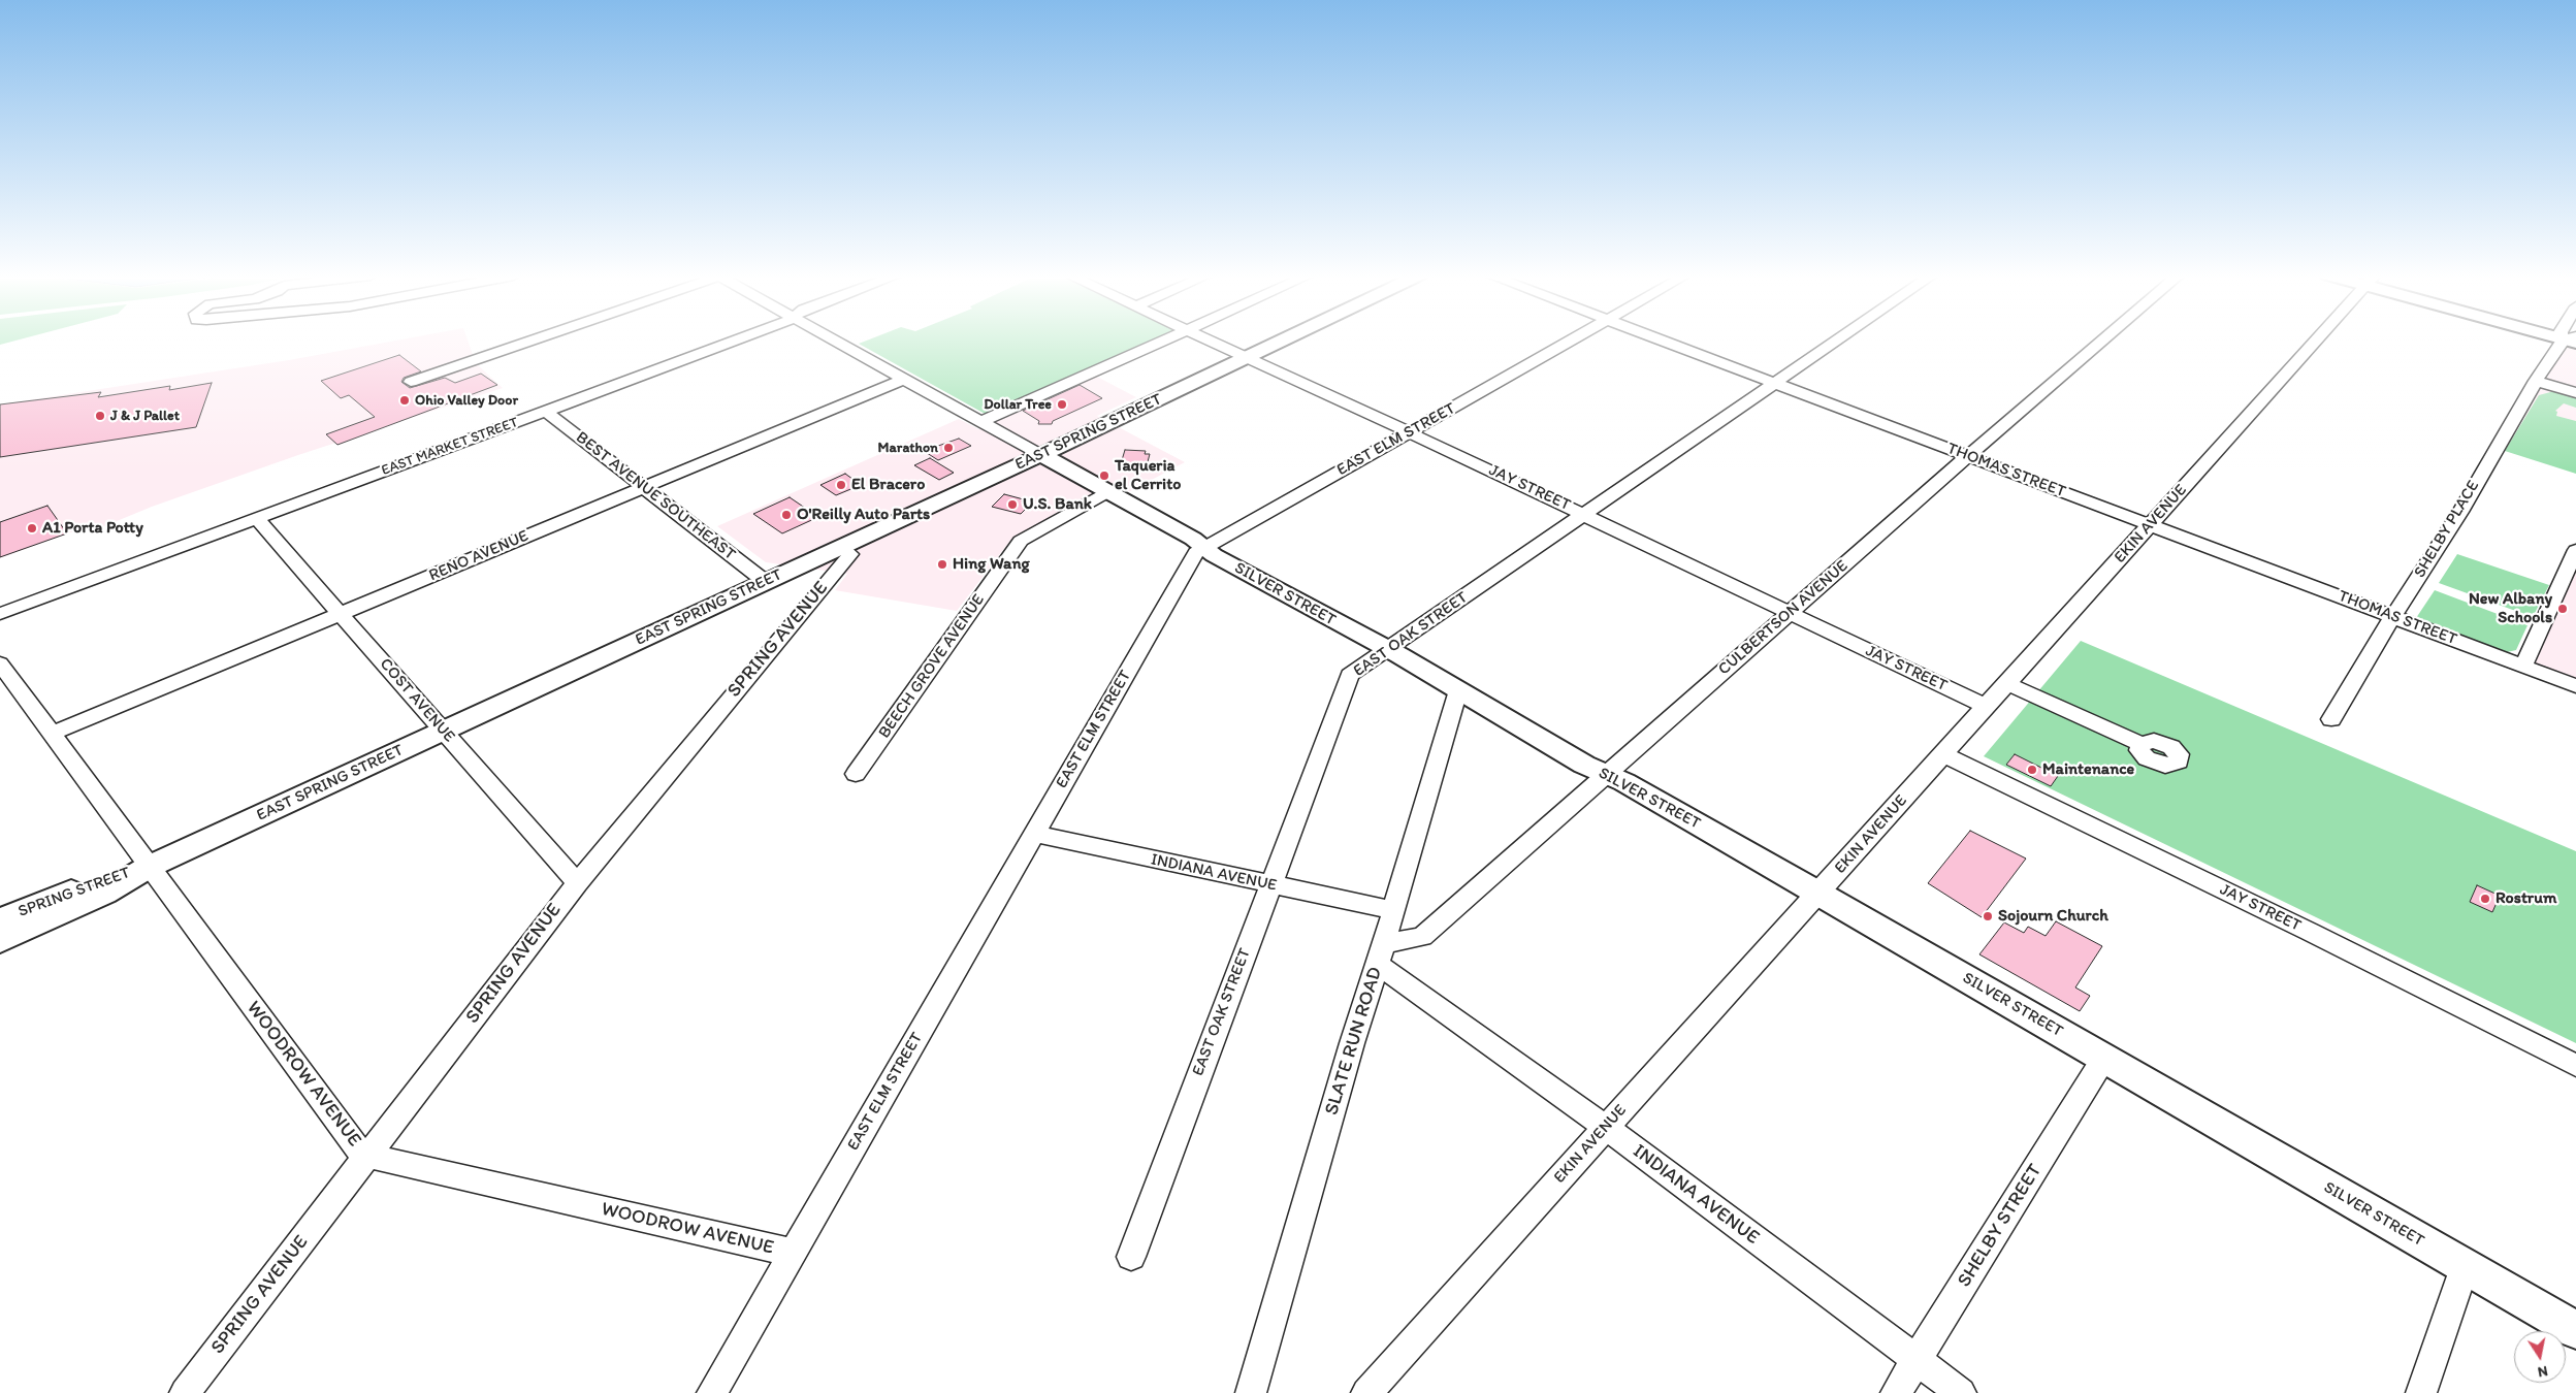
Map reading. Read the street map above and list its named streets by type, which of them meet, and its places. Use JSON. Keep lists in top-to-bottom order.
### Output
{
  "streets": {
    "main road": ["EAST SPRING STREET", "SILVER STREET", "SPRING STREET"],
    "street": [
      "EAST ELM STREET",
      "EAST MARKET STREET",
      "THOMAS STREET",
      "JAY STREET",
      "BEST AVENUE SOUTHEAST",
      "EKIN AVENUE",
      "SHELBY PLACE",
      "RENO AVENUE",
      "CULBERTSON AVENUE",
      "EAST OAK STREET",
      "SPRING AVENUE",
      "BEECH GROVE AVENUE",
      "COST AVENUE",
      "INDIANA AVENUE",
      "SLATE RUN ROAD",
      "WOODROW AVENUE",
      "SHELBY STREET"
    ]
  },
  "crossings": [
    ["EAST SPRING STREET", "JAY STREET"],
    ["EAST SPRING STREET", "BEST AVENUE SOUTHEAST"],
    ["EAST SPRING STREET", "SILVER STREET"],
    ["EAST SPRING STREET", "SPRING AVENUE"],
    ["EAST SPRING STREET", "COST AVENUE"],
    ["EAST SPRING STREET", "SPRING STREET"],
    ["EAST SPRING STREET", "WOODROW AVENUE"],
    ["EAST ELM STREET", "JAY STREET"],
    ["EAST ELM STREET", "SILVER STREET"],
    ["EAST ELM STREET", "INDIANA AVENUE"],
    ["EAST ELM STREET", "WOODROW AVENUE"],
    ["EAST MARKET STREET", "BEST AVENUE SOUTHEAST"],
    ["EAST MARKET STREET", "COST AVENUE"],
    ["THOMAS STREET", "EKIN AVENUE"],
    ["THOMAS STREET", "SHELBY PLACE"],
    ["THOMAS STREET", "CULBERTSON AVENUE"],
    ["THOMAS STREET", "EAST OAK STREET"],
    ["JAY STREET", "EKIN AVENUE"],
    ["JAY STREET", "CULBERTSON AVENUE"],
    ["JAY STREET", "EAST OAK STREET"],
    ["BEST AVENUE SOUTHEAST", "RENO AVENUE"],
    ["EKIN AVENUE", "SILVER STREET"],
    ["EKIN AVENUE", "INDIANA AVENUE"],
    ["RENO AVENUE", "SILVER STREET"],
    ["RENO AVENUE", "COST AVENUE"],
    ["RENO AVENUE", "WOODROW AVENUE"],
    ["SILVER STREET", "CULBERTSON AVENUE"],
    ["SILVER STREET", "EAST OAK STREET"],
    ["SILVER STREET", "BEECH GROVE AVENUE"],
    ["SILVER STREET", "SLATE RUN ROAD"],
    ["SILVER STREET", "SHELBY STREET"],
    ["CULBERTSON AVENUE", "INDIANA AVENUE"],
    ["CULBERTSON AVENUE", "SLATE RUN ROAD"],
    ["EAST OAK STREET", "INDIANA AVENUE"],
    ["SPRING AVENUE", "COST AVENUE"],
    ["SPRING AVENUE", "WOODROW AVENUE"],
    ["INDIANA AVENUE", "SLATE RUN ROAD"],
    ["INDIANA AVENUE", "SHELBY STREET"],
    ["SPRING STREET", "WOODROW AVENUE"]
  ],
  "places": [
    "Ohio Valley Door",
    "Dollar Tree",
    "J & J Pallet",
    "Marathon",
    "Taqueria el Cerrito",
    "El Bracero",
    "U.S. Bank",
    "O'Reilly Auto Parts",
    "A1 Porta Potty",
    "Hing Wang",
    "New Albany Schools",
    "Maintenance",
    "Rostrum",
    "Sojourn Church"
  ],
  "north": "bottom"
}
